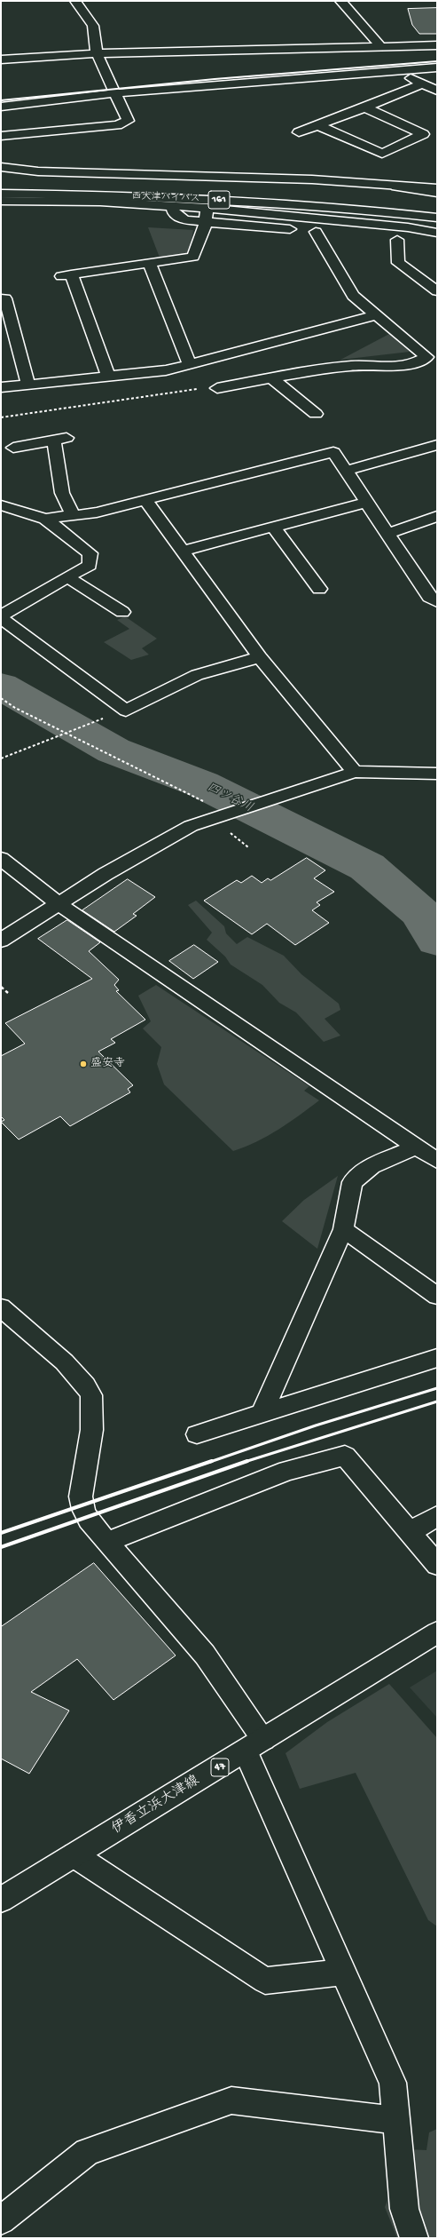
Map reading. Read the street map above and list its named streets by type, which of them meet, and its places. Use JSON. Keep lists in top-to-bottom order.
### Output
{
  "streets": {
    "main road": [
      "西大津バイパス",
      "161",
      "47",
      "伊香立浜大津線"
    ]
  },
  "water": ["四ツ谷川"],
  "places": ["盛安寺"]
}
